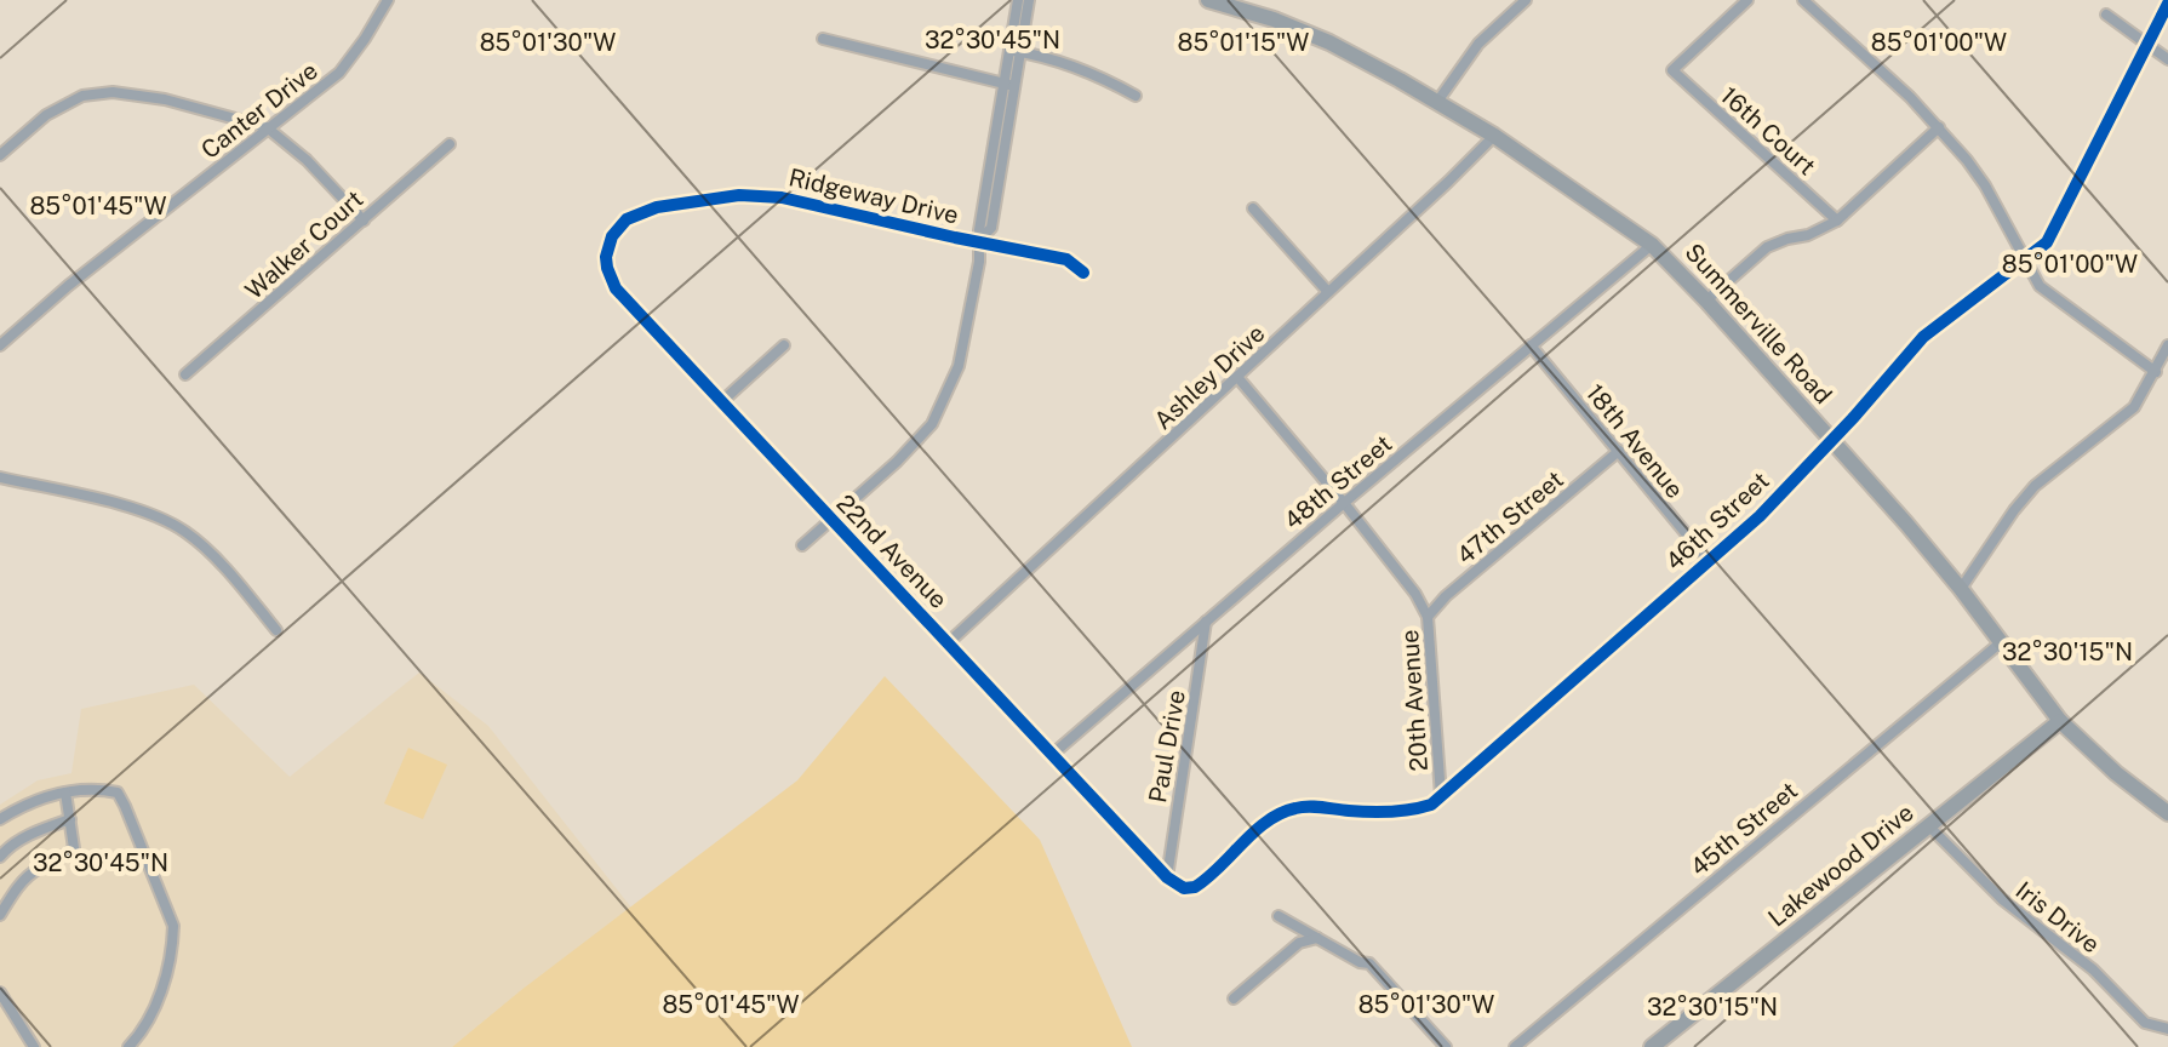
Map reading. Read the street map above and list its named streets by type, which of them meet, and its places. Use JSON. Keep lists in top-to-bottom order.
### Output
{
  "streets": {
    "main road": ["Summerville Road", "Lakewood Drive"],
    "street": [
      "Canter Drive",
      "16th Court",
      "Ridgeway Drive",
      "Walker Court",
      "Ashley Drive",
      "18th Avenue",
      "48th Street",
      "47th Street",
      "46th Street",
      "22nd Avenue",
      "20th Avenue",
      "Paul Drive",
      "45th Street",
      "Iris Drive"
    ]
  },
  "crossings": [
    ["Ridgeway Drive", "22nd Avenue"],
    ["Summerville Road", "Ashley Drive"],
    ["Summerville Road", "48th Street"],
    ["Summerville Road", "46th Street"],
    ["Summerville Road", "45th Street"],
    ["Summerville Road", "Lakewood Drive"],
    ["Ashley Drive", "22nd Avenue"],
    ["Ashley Drive", "20th Avenue"],
    ["18th Avenue", "48th Street"],
    ["18th Avenue", "47th Street"],
    ["18th Avenue", "46th Street"],
    ["48th Street", "22nd Avenue"],
    ["48th Street", "20th Avenue"],
    ["48th Street", "Paul Drive"],
    ["47th Street", "20th Avenue"],
    ["46th Street", "22nd Avenue"],
    ["46th Street", "20th Avenue"],
    ["46th Street", "Paul Drive"],
    ["22nd Avenue", "Paul Drive"],
    ["Lakewood Drive", "Iris Drive"]
  ],
  "coordinates": [
    "32°30'45\"N",
    "85°01'30\"W",
    "85°01'15\"W",
    "85°01'00\"W",
    "85°01'45\"W",
    "32°30'15\"N"
  ]
}
